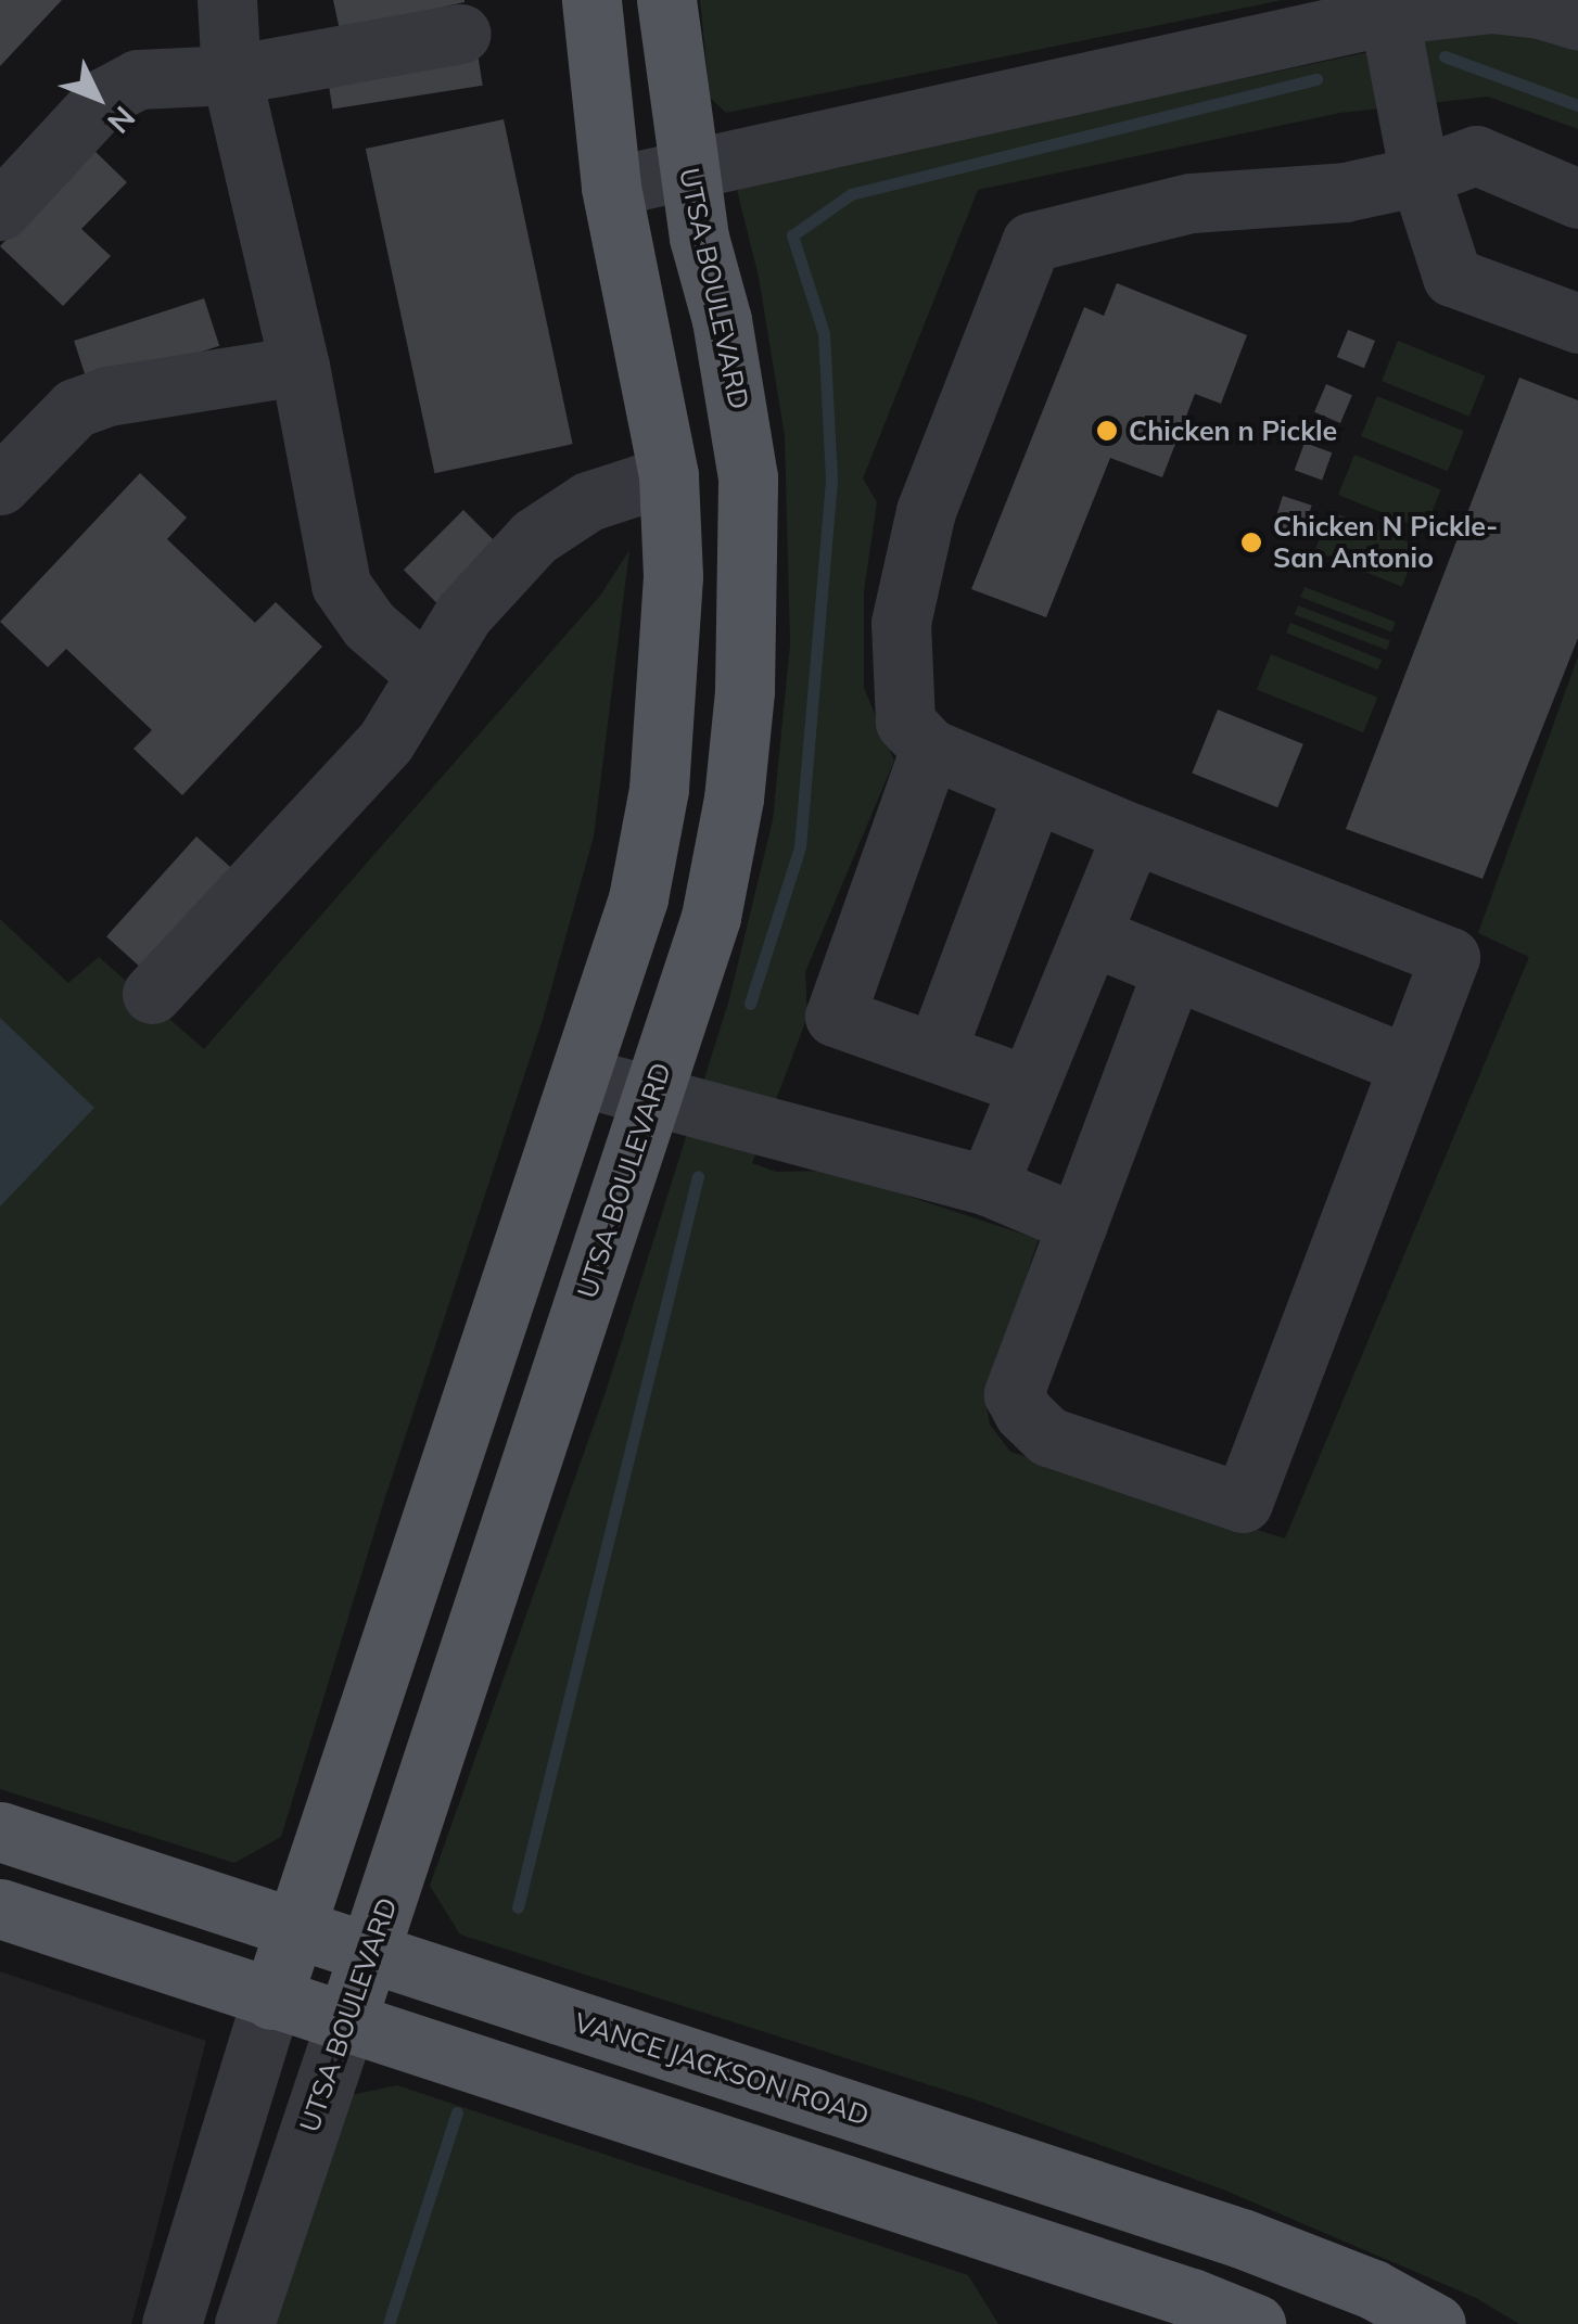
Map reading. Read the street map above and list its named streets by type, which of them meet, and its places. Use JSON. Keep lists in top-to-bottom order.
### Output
{
  "streets": {
    "main road": ["UTSA BOULEVARD", "VANCE JACKSON ROAD"]
  },
  "crossings": [
    ["UTSA BOULEVARD", "VANCE JACKSON ROAD"]
  ],
  "places": ["Chicken n Pickle", "Chicken N Pickle- San Antonio"],
  "north": "bottom right"
}
